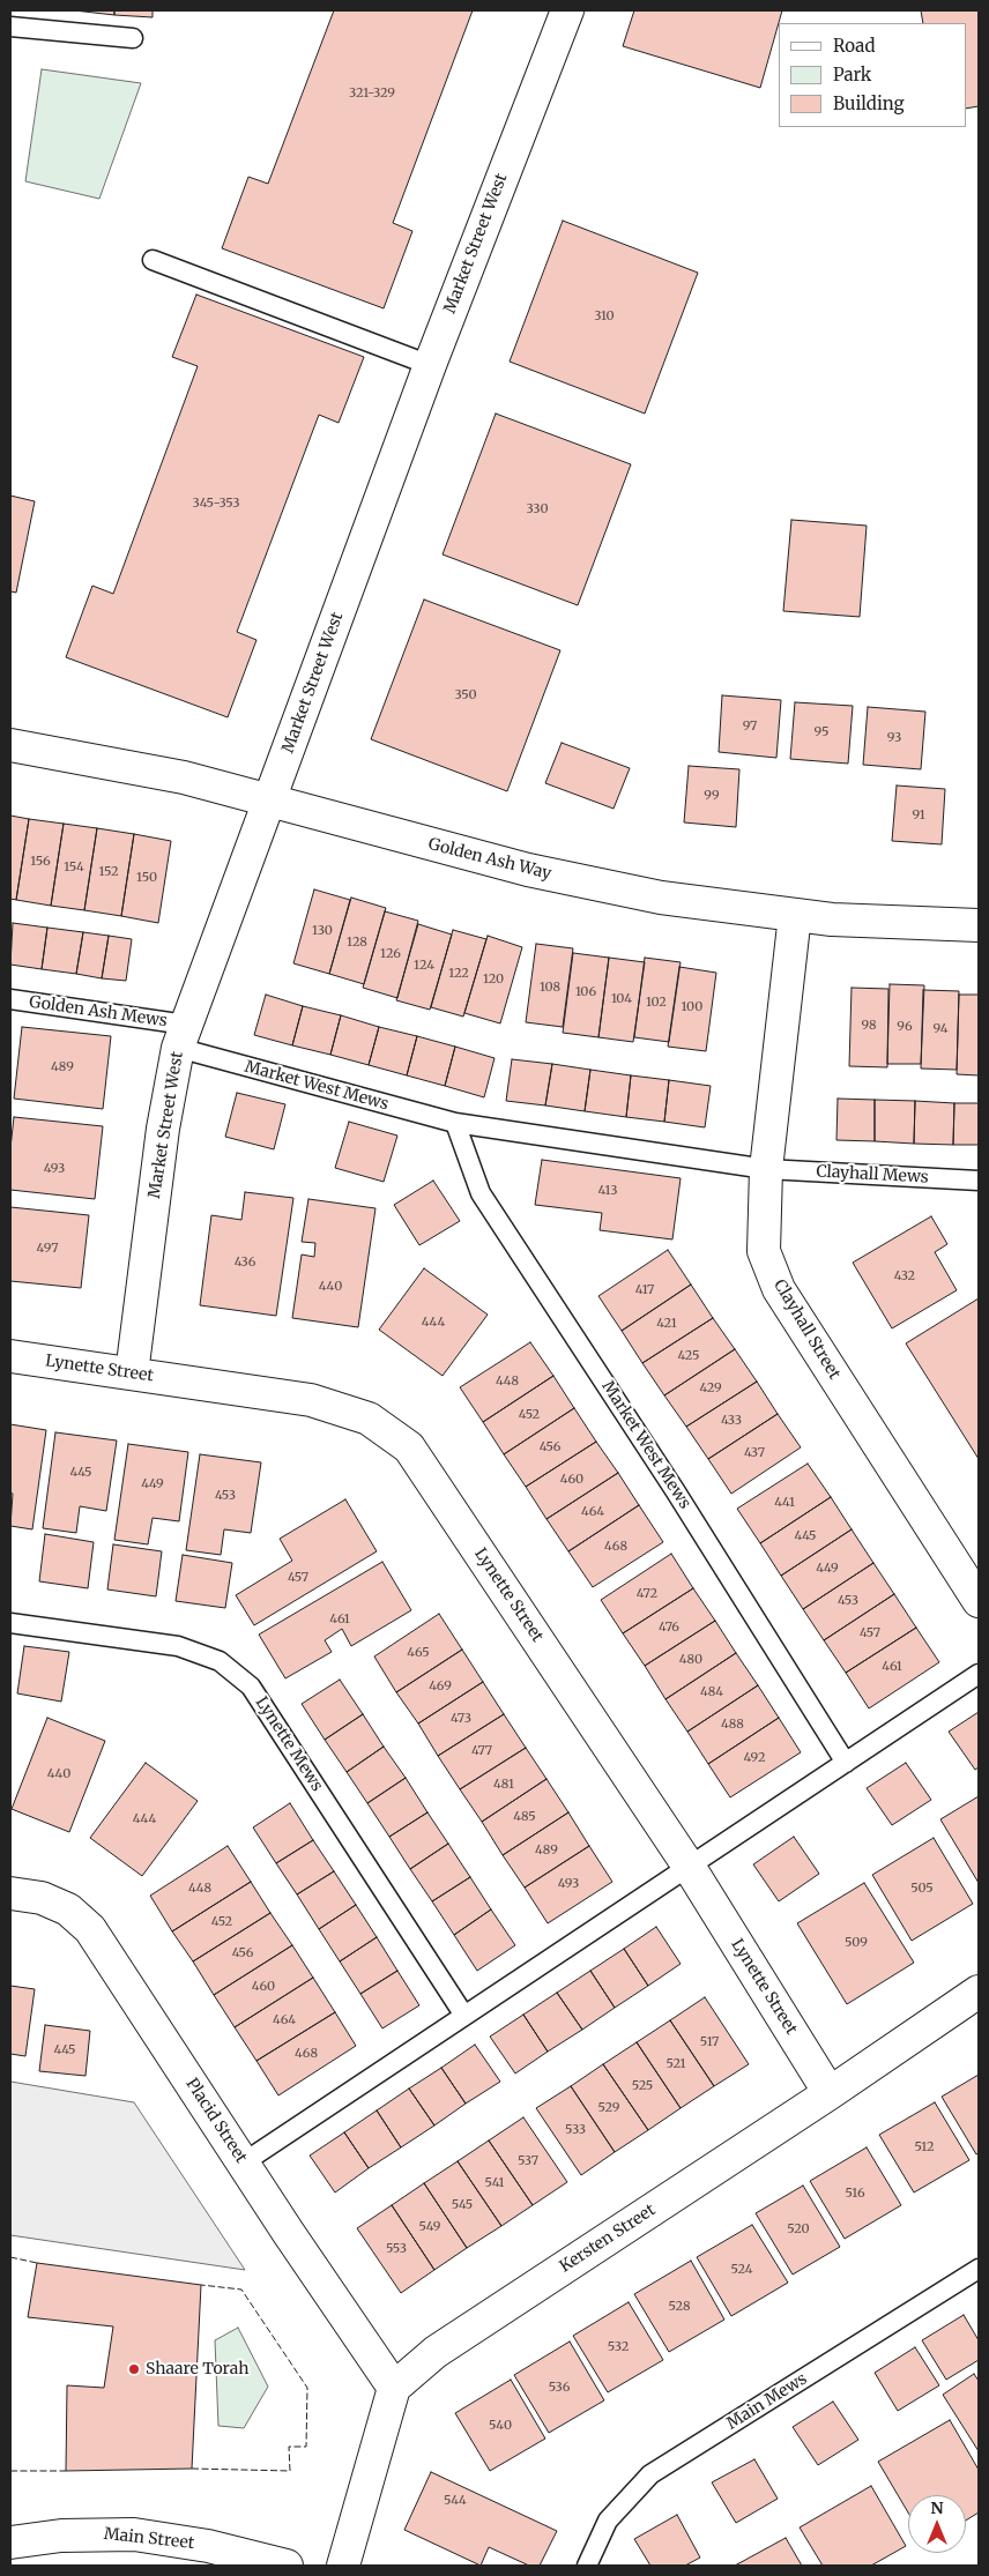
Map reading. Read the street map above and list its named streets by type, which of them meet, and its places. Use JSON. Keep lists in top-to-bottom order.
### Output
{
  "streets": {
    "street": [
      "Market Street West",
      "Golden Ash Way",
      "Clayhall Street",
      "Lynette Street",
      "Placid Street",
      "Kersten Street",
      "Main Street"
    ],
    "lane": [
      "Golden Ash Mews",
      "Market West Mews",
      "Clayhall Mews",
      "Lynette Mews",
      "Main Mews"
    ]
  },
  "crossings": [
    ["Market Street West", "Golden Ash Way"],
    ["Market Street West", "Golden Ash Mews"],
    ["Market Street West", "Market West Mews"],
    ["Market Street West", "Lynette Street"],
    ["Golden Ash Way", "Clayhall Street"],
    ["Golden Ash Mews", "Market West Mews"],
    ["Market West Mews", "Clayhall Mews"],
    ["Market West Mews", "Clayhall Street"],
    ["Clayhall Mews", "Clayhall Street"],
    ["Lynette Street", "Kersten Street"],
    ["Placid Street", "Kersten Street"]
  ],
  "places": ["Shaare Torah"],
  "house_numbers": [
    "321-329",
    "310",
    "345-353",
    "330",
    "350",
    "97",
    "95",
    "93",
    "99",
    "91",
    "156",
    "154",
    "152",
    "150",
    "130",
    "128",
    "126",
    "124",
    "122",
    "120",
    "108",
    "106",
    "104",
    "102",
    "100",
    "98",
    "96",
    "94",
    "489",
    "493",
    "413",
    "497",
    "436",
    "432",
    "440",
    "417",
    "444",
    "421",
    "425",
    "448",
    "429",
    "452",
    "433",
    "456",
    "437",
    "445",
    "460",
    "449",
    "453",
    "441",
    "464",
    "445",
    "468",
    "449",
    "457",
    "472",
    "453",
    "461",
    "476",
    "457",
    "465",
    "480",
    "461",
    "469",
    "484",
    "473",
    "488",
    "477",
    "492",
    "440",
    "481",
    "485",
    "444",
    "489",
    "493",
    "448",
    "505",
    "452",
    "509",
    "456",
    "460",
    "464",
    "517",
    "445",
    "468",
    "521",
    "525",
    "529",
    "533",
    "512",
    "537",
    "541",
    "516",
    "545",
    "549",
    "520",
    "553",
    "524",
    "528",
    "532",
    "536",
    "540",
    "544"
  ],
  "legend": ["Road", "Park", "Building"],
  "north": "top"
}
